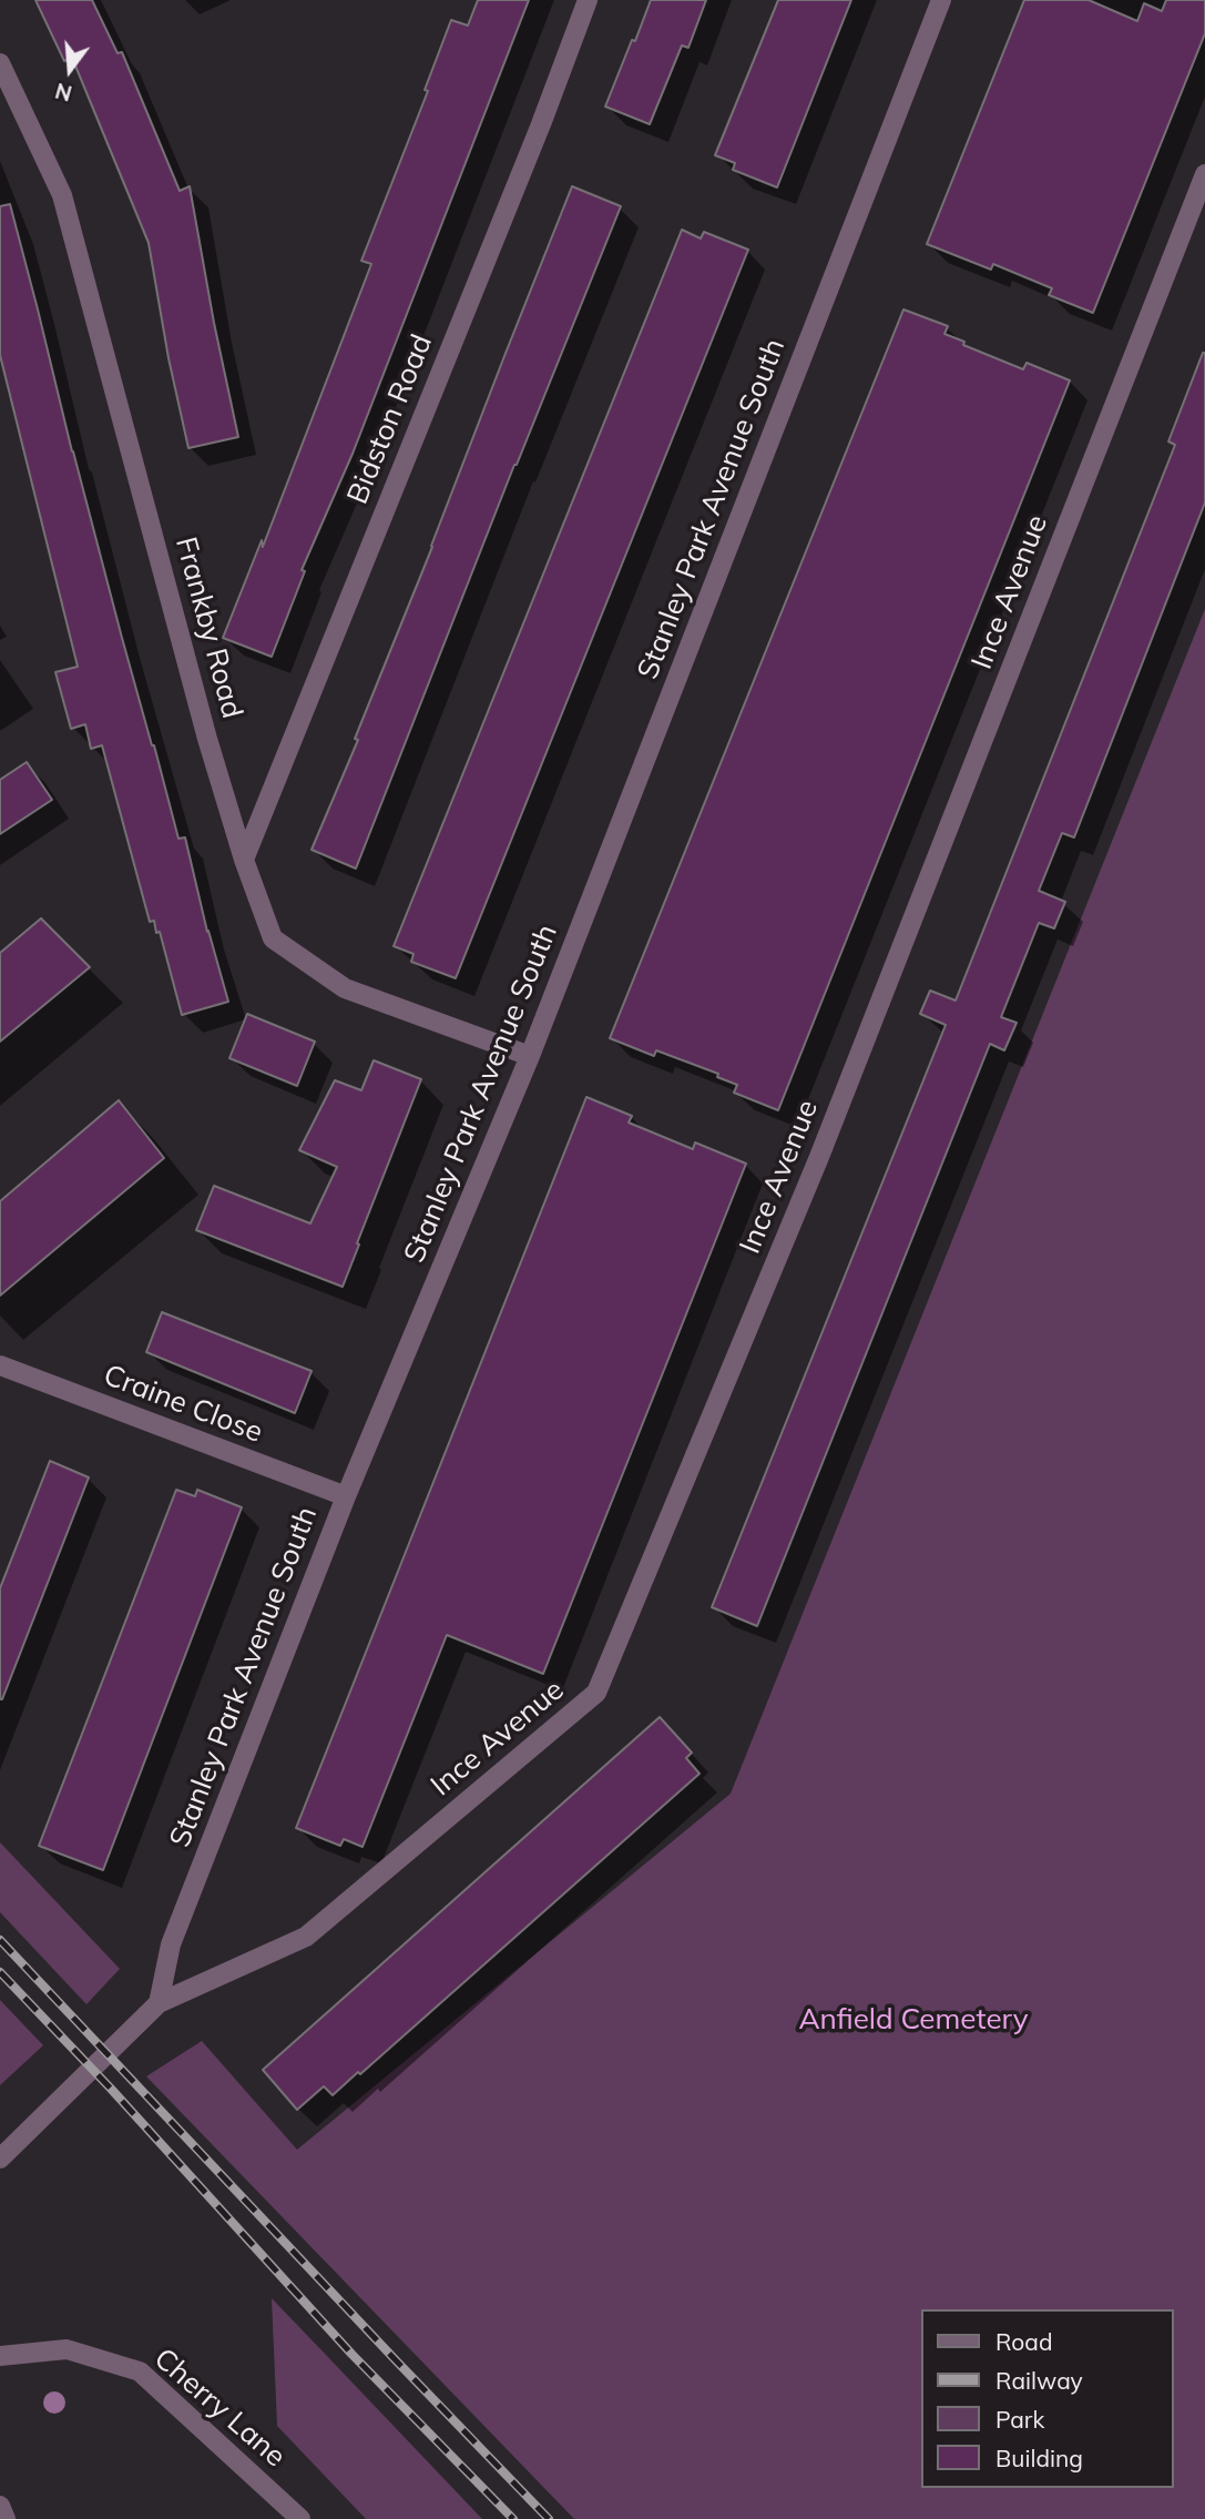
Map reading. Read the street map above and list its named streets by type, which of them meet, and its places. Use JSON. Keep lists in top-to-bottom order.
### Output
{
  "streets": {
    "street": [
      "Bidston Road",
      "Stanley Park Avenue South",
      "Ince Avenue",
      "Frankby Road",
      "Craine Close",
      "Cherry Lane"
    ]
  },
  "crossings": [
    ["Bidston Road", "Frankby Road"],
    ["Stanley Park Avenue South", "Ince Avenue"],
    ["Stanley Park Avenue South", "Frankby Road"],
    ["Stanley Park Avenue South", "Craine Close"]
  ],
  "parks": ["Anfield Cemetery"],
  "legend": [
    "Road",
    "Railway",
    "Park",
    "Building"
  ],
  "north": "bottom"
}
